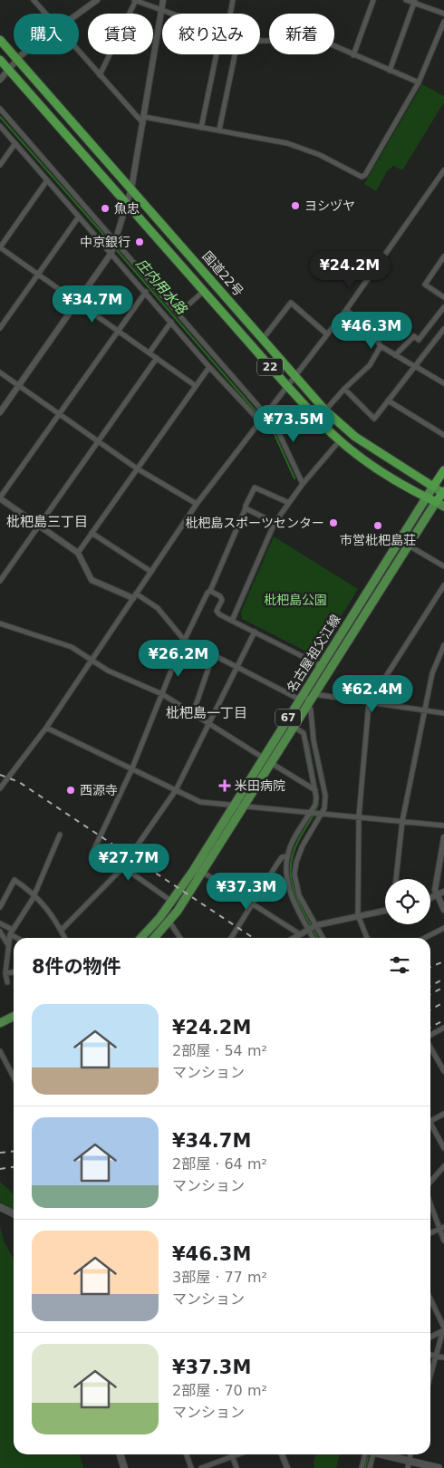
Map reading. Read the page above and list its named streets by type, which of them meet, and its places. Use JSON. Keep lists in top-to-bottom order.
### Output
{
  "streets": {
    "highway": ["国道22号", "22"],
    "main road": ["名古屋祖父江線", "67"]
  },
  "crossings": [
    ["国道22号", "名古屋祖父江線"]
  ],
  "districts": ["枇杷島三丁目", "枇杷島一丁目"],
  "water": ["庄内用水路"],
  "parks": ["枇杷島公園"],
  "places": {
    "other": [
      "ヨシヅヤ",
      "魚忠",
      "中京銀行",
      "枇杷島スポーツセンター",
      "市営枇杷島荘",
      "西源寺"
    ],
    "health": ["米田病院"]
  },
  "page": {
    "chip": [
      "購入",
      "賃貸",
      "絞り込み",
      "新着"
    ],
    "price": [
      "¥24.2M",
      "¥34.7M",
      "¥46.3M",
      "¥73.5M",
      "¥26.2M",
      "¥62.4M",
      "¥27.7M",
      "¥37.3M"
    ],
    "heading": "8件の物件",
    "list": [
      {
        "name": "¥24.2M",
        "note": "2部屋 · 54 m² · マンション"
      },
      {
        "name": "¥34.7M",
        "note": "2部屋 · 64 m² · マンション"
      },
      {
        "name": "¥46.3M",
        "note": "3部屋 · 77 m² · マンション"
      },
      {
        "name": "¥37.3M",
        "note": "2部屋 · 70 m² · マンション"
      }
    ]
  }
}
